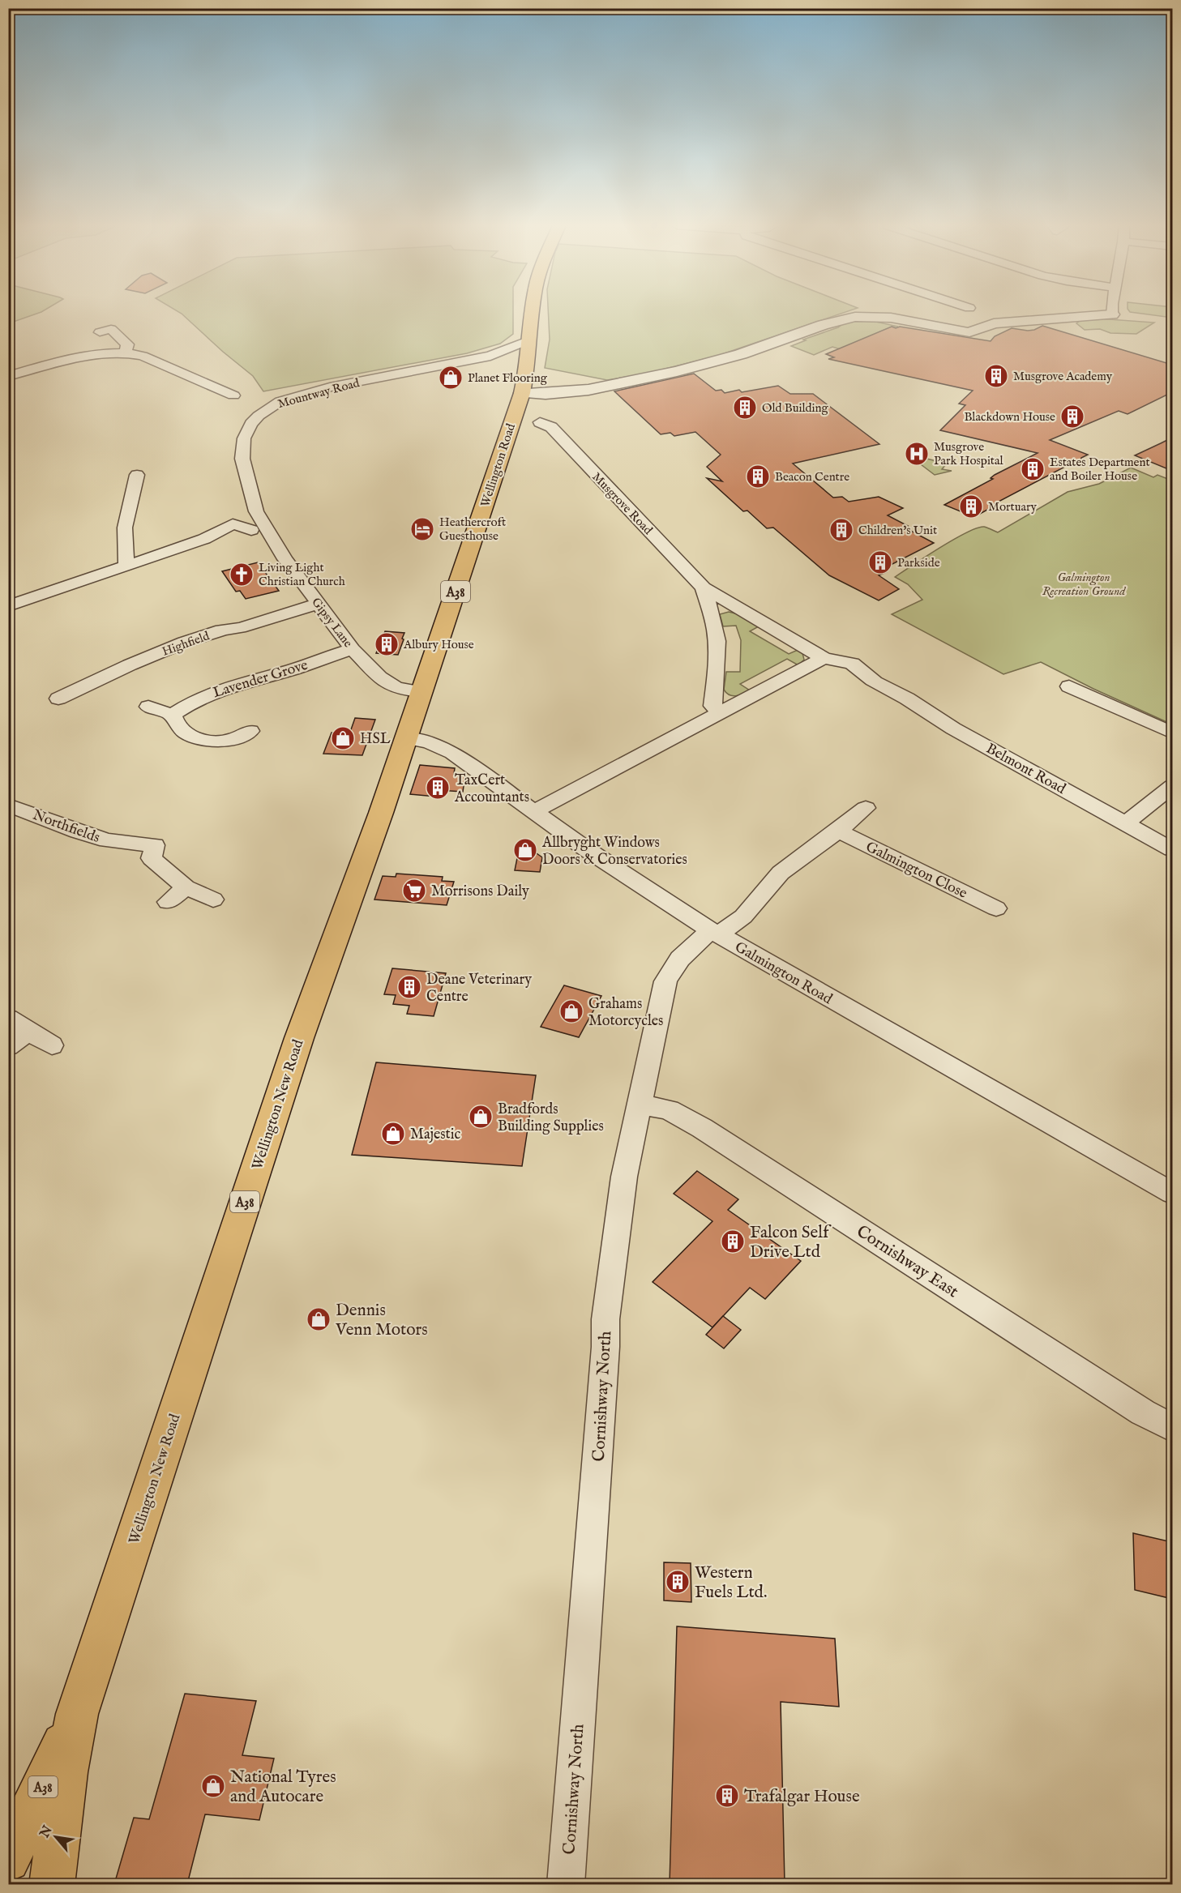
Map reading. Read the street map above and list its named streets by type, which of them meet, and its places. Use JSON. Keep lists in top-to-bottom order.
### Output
{
  "streets": {
    "main road": ["Wellington Road", "A38", "Wellington New Road"],
    "street": [
      "Mountway Road",
      "Musgrove Road",
      "Gipsy Lane",
      "Highfield",
      "Lavender Grove",
      "Belmont Road",
      "Northfields",
      "Galmington Close",
      "Galmington Road",
      "Cornishway East",
      "Cornishway North"
    ]
  },
  "crossings": [
    ["Mountway Road", "A38"],
    ["Mountway Road", "Gipsy Lane"],
    ["Wellington Road", "A38"],
    ["Wellington Road", "Gipsy Lane"],
    ["Wellington Road", "Wellington New Road"],
    ["Musgrove Road", "Belmont Road"],
    ["Gipsy Lane", "Highfield"],
    ["Gipsy Lane", "Lavender Grove"],
    ["Gipsy Lane", "Wellington New Road"],
    ["Galmington Road", "Wellington New Road"],
    ["Galmington Road", "Cornishway North"],
    ["Cornishway East", "Cornishway North"]
  ],
  "parks": ["Galmington Recreation Ground"],
  "places": {
    "building": [
      "Musgrove Academy",
      "Old Building",
      "Blackdown House",
      "Estates Department and Boiler House",
      "Beacon Centre",
      "Mortuary",
      "Children's Unit",
      "Parkside",
      "Albury House",
      "TaxCert Accountants",
      "Deane Veterinary Centre",
      "Falcon Self Drive Ltd",
      "Western Fuels Ltd.",
      "Trafalgar House"
    ],
    "shop": [
      "Planet Flooring",
      "HSL",
      "Allbryght Windows Doors & Conservatories",
      "Grahams Motorcycles",
      "Bradfords Building Supplies",
      "Majestic",
      "Dennis Venn Motors",
      "National Tyres and Autocare"
    ],
    "hospital": ["Musgrove Park Hospital"],
    "hotel": ["Heathercroft Guesthouse"],
    "church": ["Living Light Christian Church"],
    "supermarket": ["Morrisons Daily"]
  },
  "north": "top left"
}
